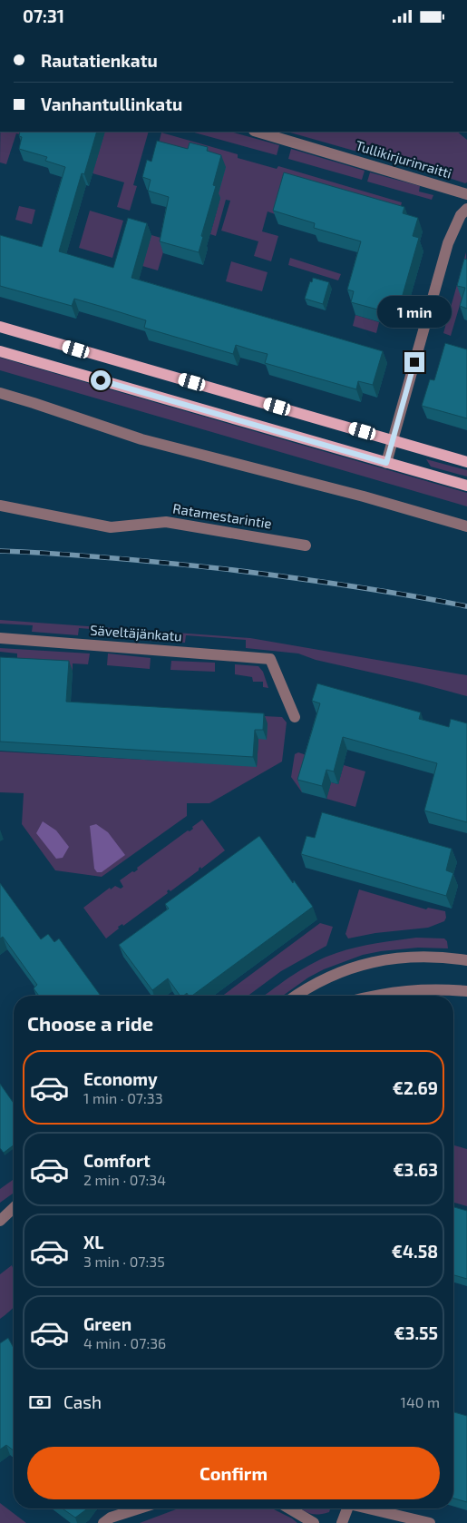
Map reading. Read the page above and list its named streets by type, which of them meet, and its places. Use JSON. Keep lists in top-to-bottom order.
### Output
{
  "streets": {
    "street": ["Tullikirjurinraitti", "Ratamestarintie", "Säveltäjänkatu"]
  },
  "page": {
    "status": "07:31",
    "banner": ["Rautatienkatu", "Vanhantullinkatu"],
    "bubble": "1 min",
    "heading": "Choose a ride",
    "list": [
      {
        "name": "Economy",
        "note": "1 min · 07:33",
        "value": "€2.69"
      },
      {
        "name": "Comfort",
        "note": "2 min · 07:34",
        "value": "€3.63"
      },
      {
        "name": "XL",
        "note": "3 min · 07:35",
        "value": "€4.58"
      },
      {
        "name": "Green",
        "note": "4 min · 07:36",
        "value": "€3.55"
      }
    ],
    "pay": ["Cash", "140 m"],
    "buttons": "Confirm"
  }
}
